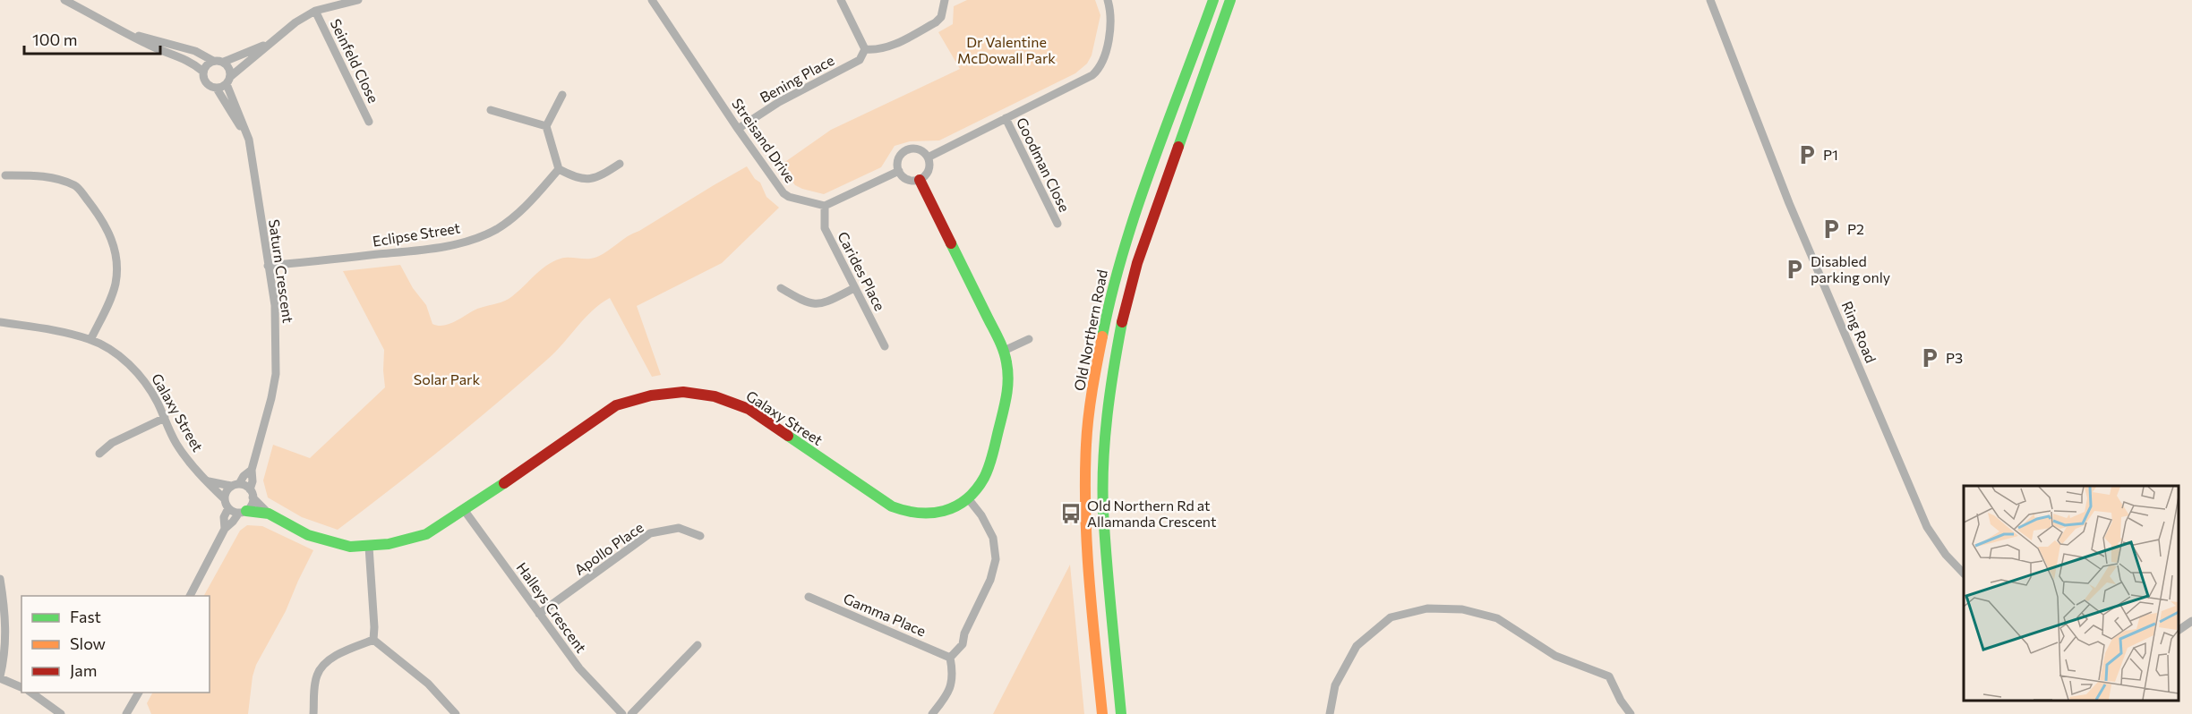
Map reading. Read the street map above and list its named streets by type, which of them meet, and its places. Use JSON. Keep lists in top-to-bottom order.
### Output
{
  "streets": {
    "main road": ["Old Northern Road", "Galaxy Street"],
    "street": [
      "Seinfeld Close",
      "Bening Place",
      "Streisand Drive",
      "Goodman Close",
      "Eclipse Street",
      "Saturn Crescent",
      "Carides Place",
      "Ring Road",
      "Apollo Place",
      "Halleys Crescent",
      "Gamma Place"
    ]
  },
  "crossings": [
    ["Bening Place", "Streisand Drive"],
    ["Streisand Drive", "Carides Place"],
    ["Eclipse Street", "Saturn Crescent"],
    ["Saturn Crescent", "Galaxy Street"],
    ["Galaxy Street", "Halleys Crescent"],
    ["Apollo Place", "Halleys Crescent"]
  ],
  "parks": ["Dr Valentine McDowall Park", "Solar Park"],
  "places": {
    "parking": [
      "P1",
      "P2",
      "Disabled parking only",
      "P3"
    ],
    "bus stop": ["Old Northern Rd at Allamanda Crescent"]
  },
  "legend": ["Fast", "Slow", "Jam"],
  "scale_bar": "100 m"
}
